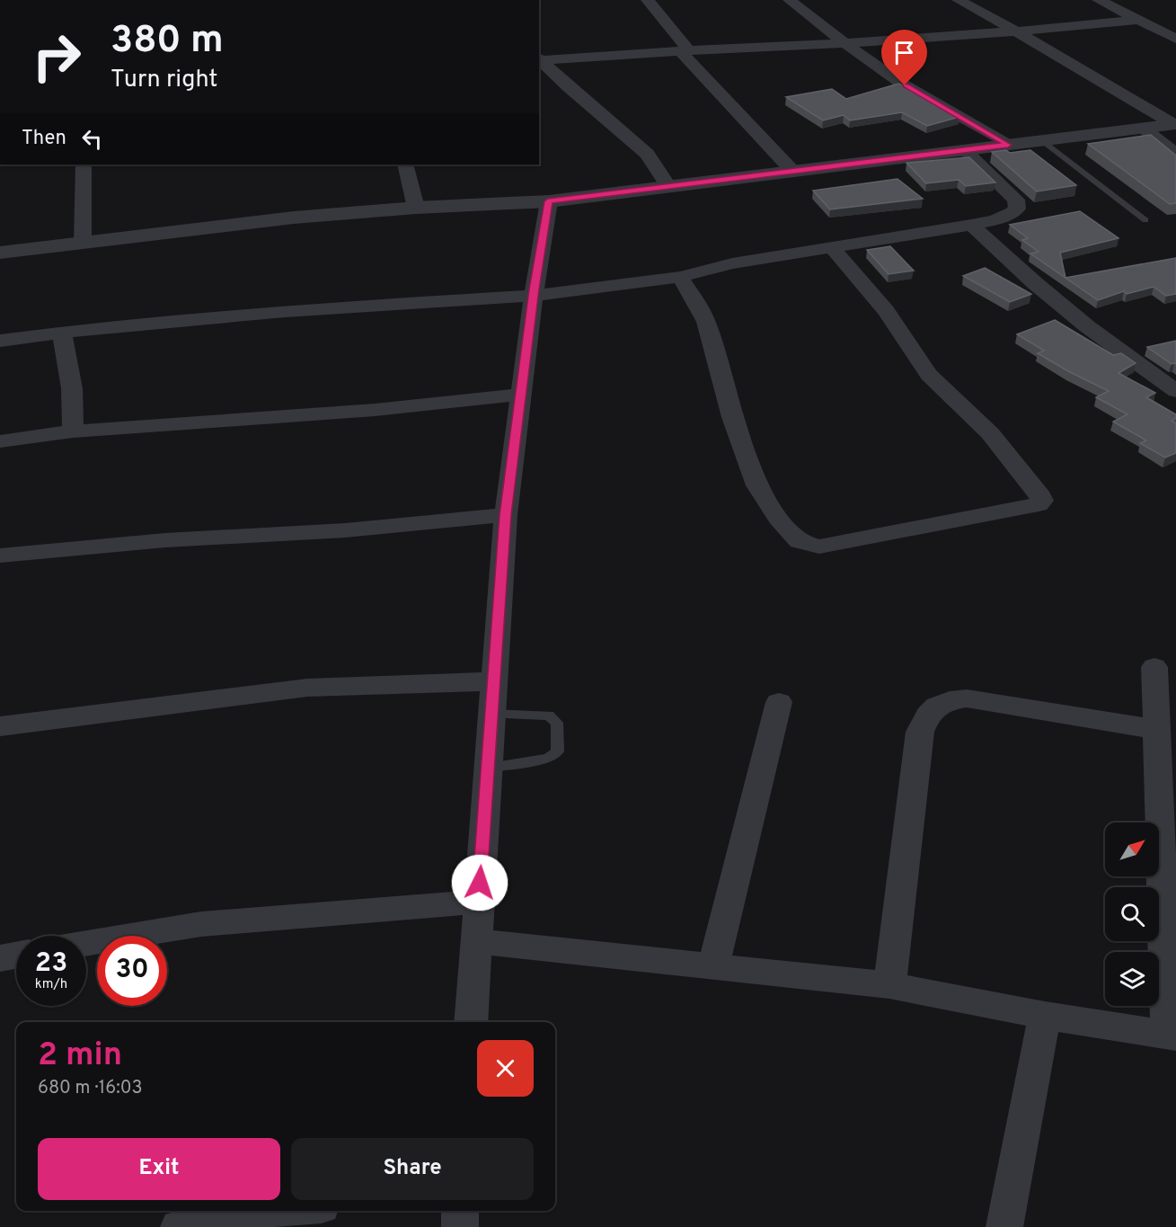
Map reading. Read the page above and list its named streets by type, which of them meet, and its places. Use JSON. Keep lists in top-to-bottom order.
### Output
{
  "north": "top right",
  "page": {
    "turn": ["380 m", "Turn right"],
    "then": "Then",
    "speed": "23 km/h",
    "limit": "30",
    "heading": ["2 min", "680 m · 16:03"],
    "buttons": ["Exit", "Share"]
  }
}
